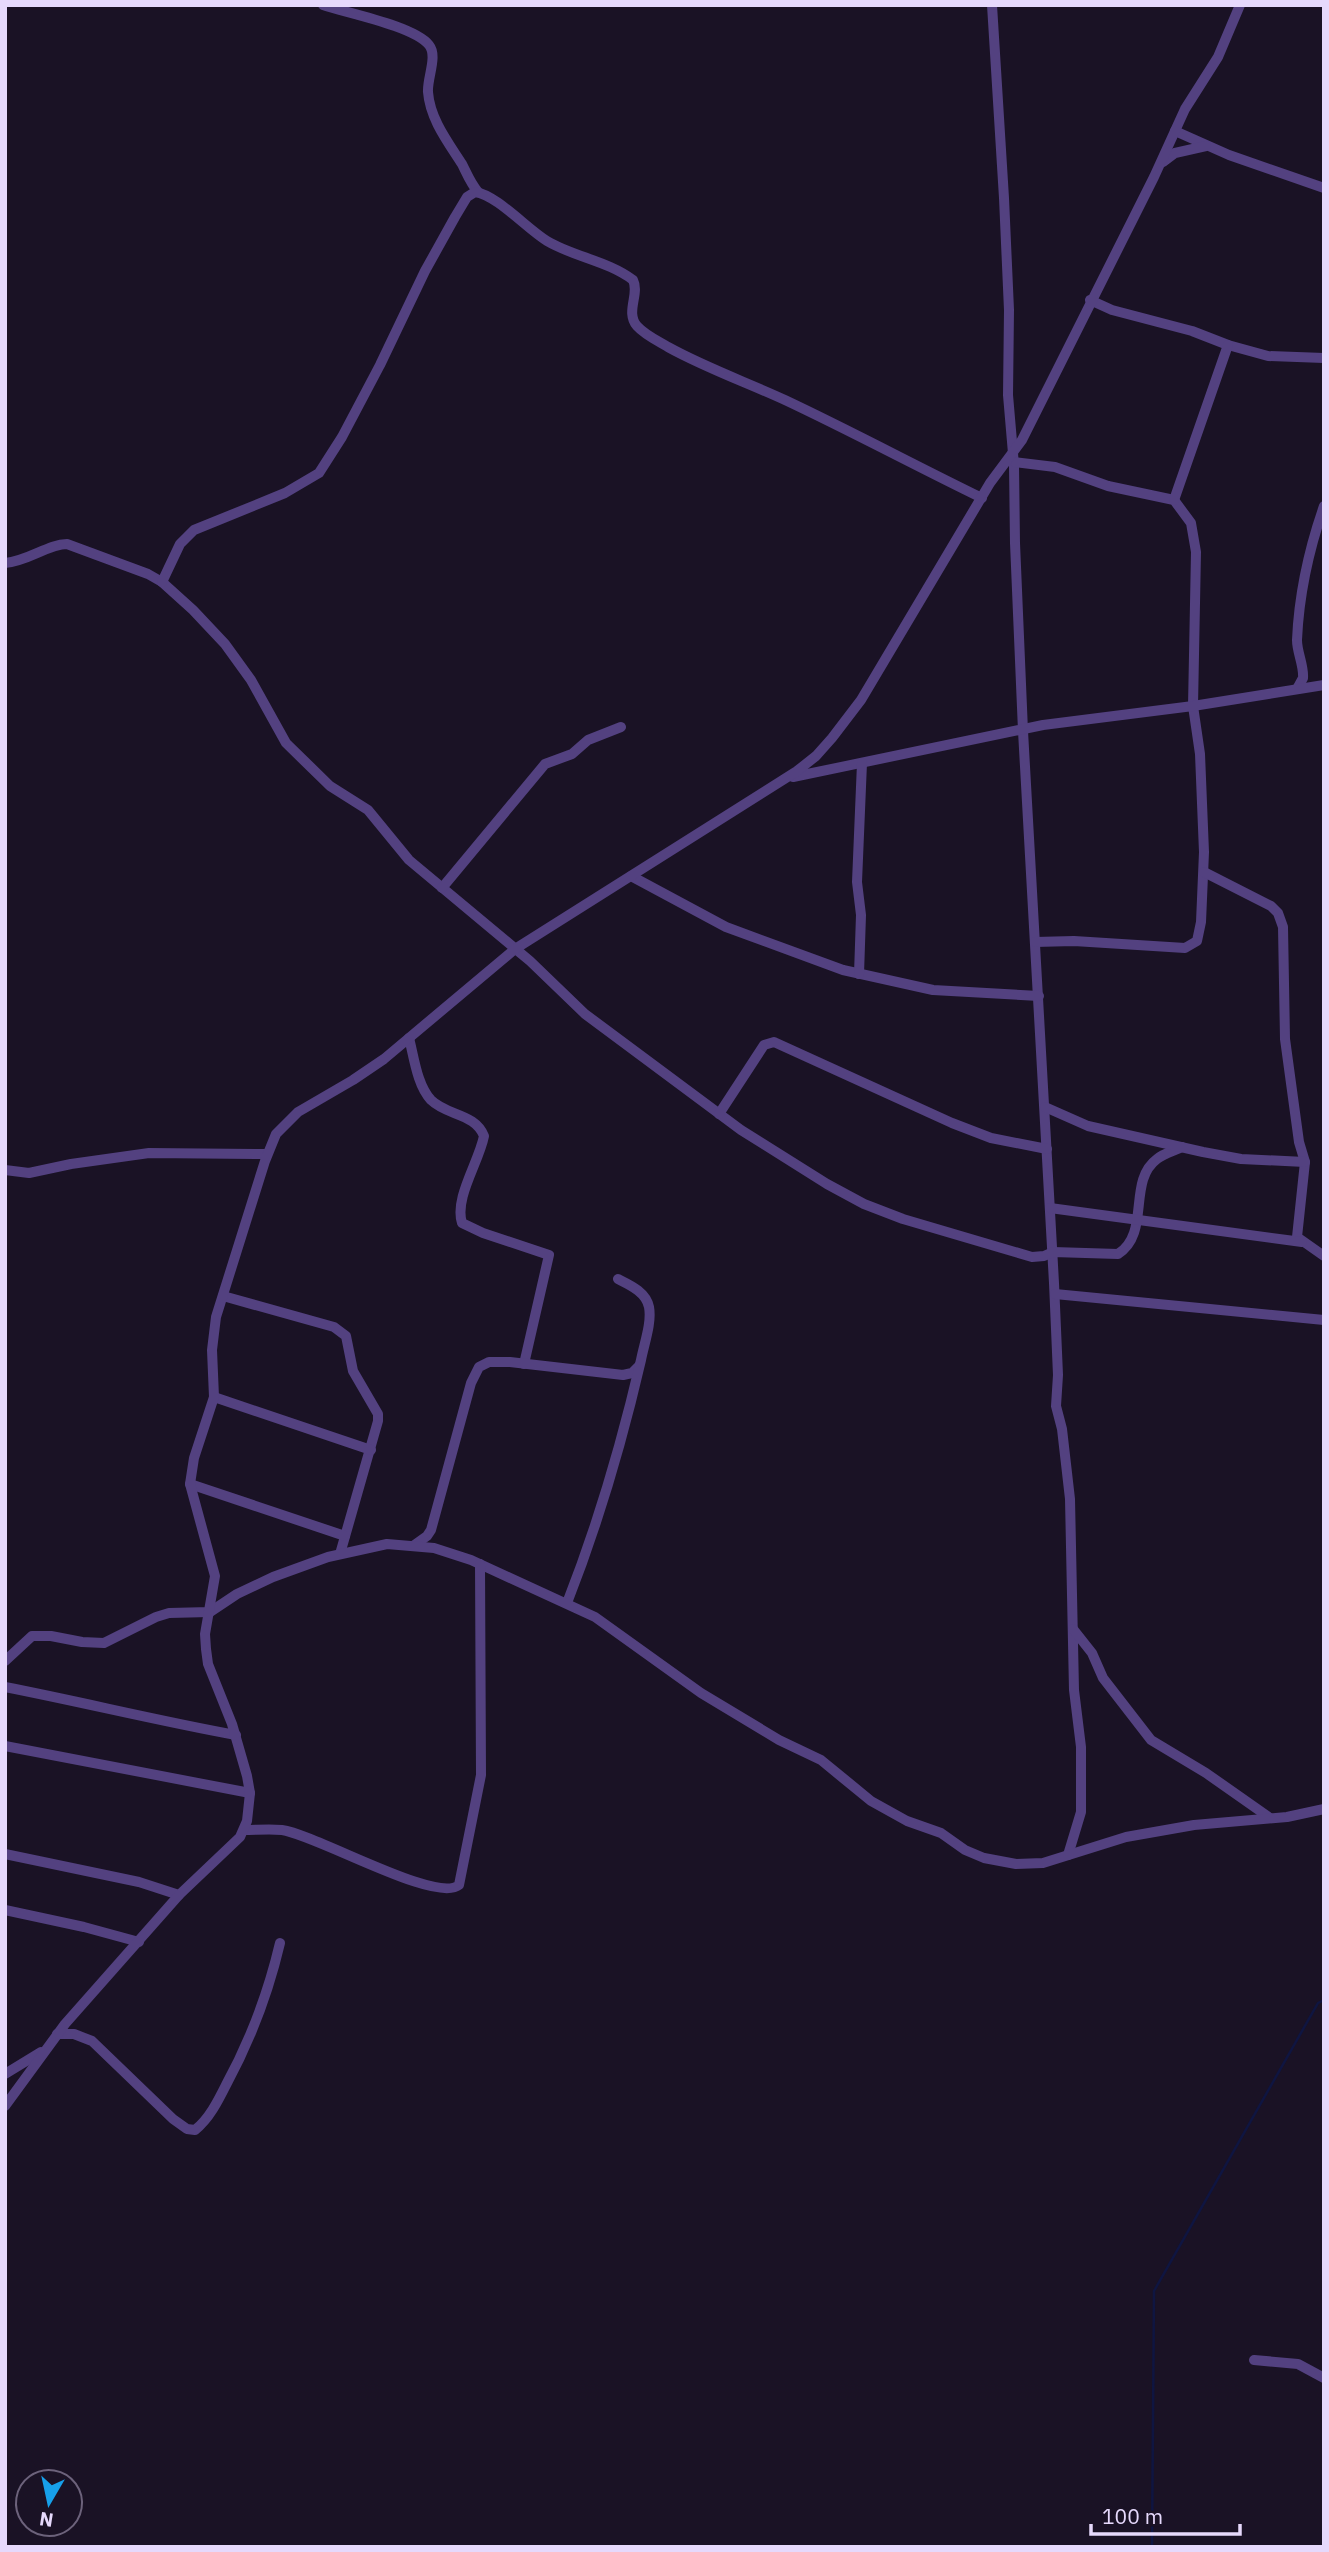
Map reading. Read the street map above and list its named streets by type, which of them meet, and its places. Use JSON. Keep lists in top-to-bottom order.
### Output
{
  "scale_bar": "100 m",
  "north": "bottom"
}
